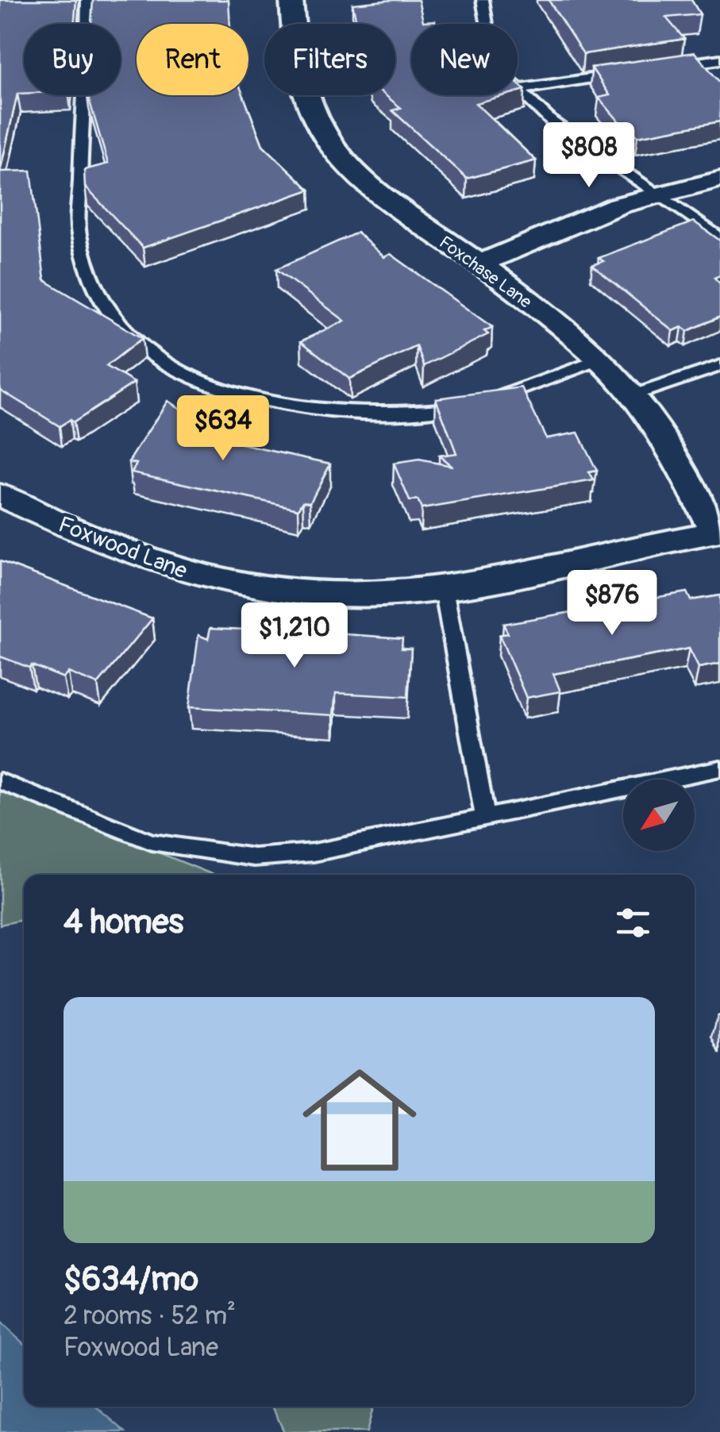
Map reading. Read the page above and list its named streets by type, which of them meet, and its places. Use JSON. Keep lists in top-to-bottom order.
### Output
{
  "streets": {
    "street": ["Foxchase Lane", "Foxwood Lane"]
  },
  "crossings": [
    ["Foxchase Lane", "Foxwood Lane"]
  ],
  "north": "bottom left",
  "page": {
    "chip": [
      "Buy",
      "Rent",
      "Filters",
      "New"
    ],
    "price": [
      "$808",
      "$634",
      "$876",
      "$1,210"
    ],
    "heading": "4 homes",
    "list": [
      {
        "name": "$634/mo",
        "note": "2 rooms · 52 m² · Foxwood Lane"
      }
    ]
  }
}
